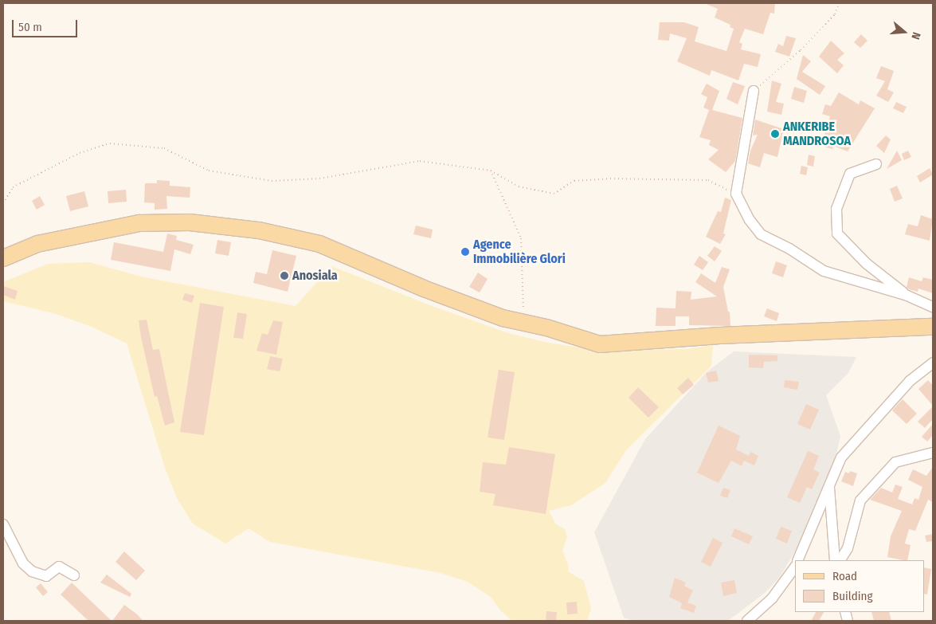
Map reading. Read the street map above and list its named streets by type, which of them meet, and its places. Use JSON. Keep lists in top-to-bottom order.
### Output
{
  "places": ["ANKERIBE MANDROSOA", "Agence Immobilière Glori", "Anosiala"],
  "legend": ["Road", "Building"],
  "scale_bar": "50 m",
  "north": "right"
}
